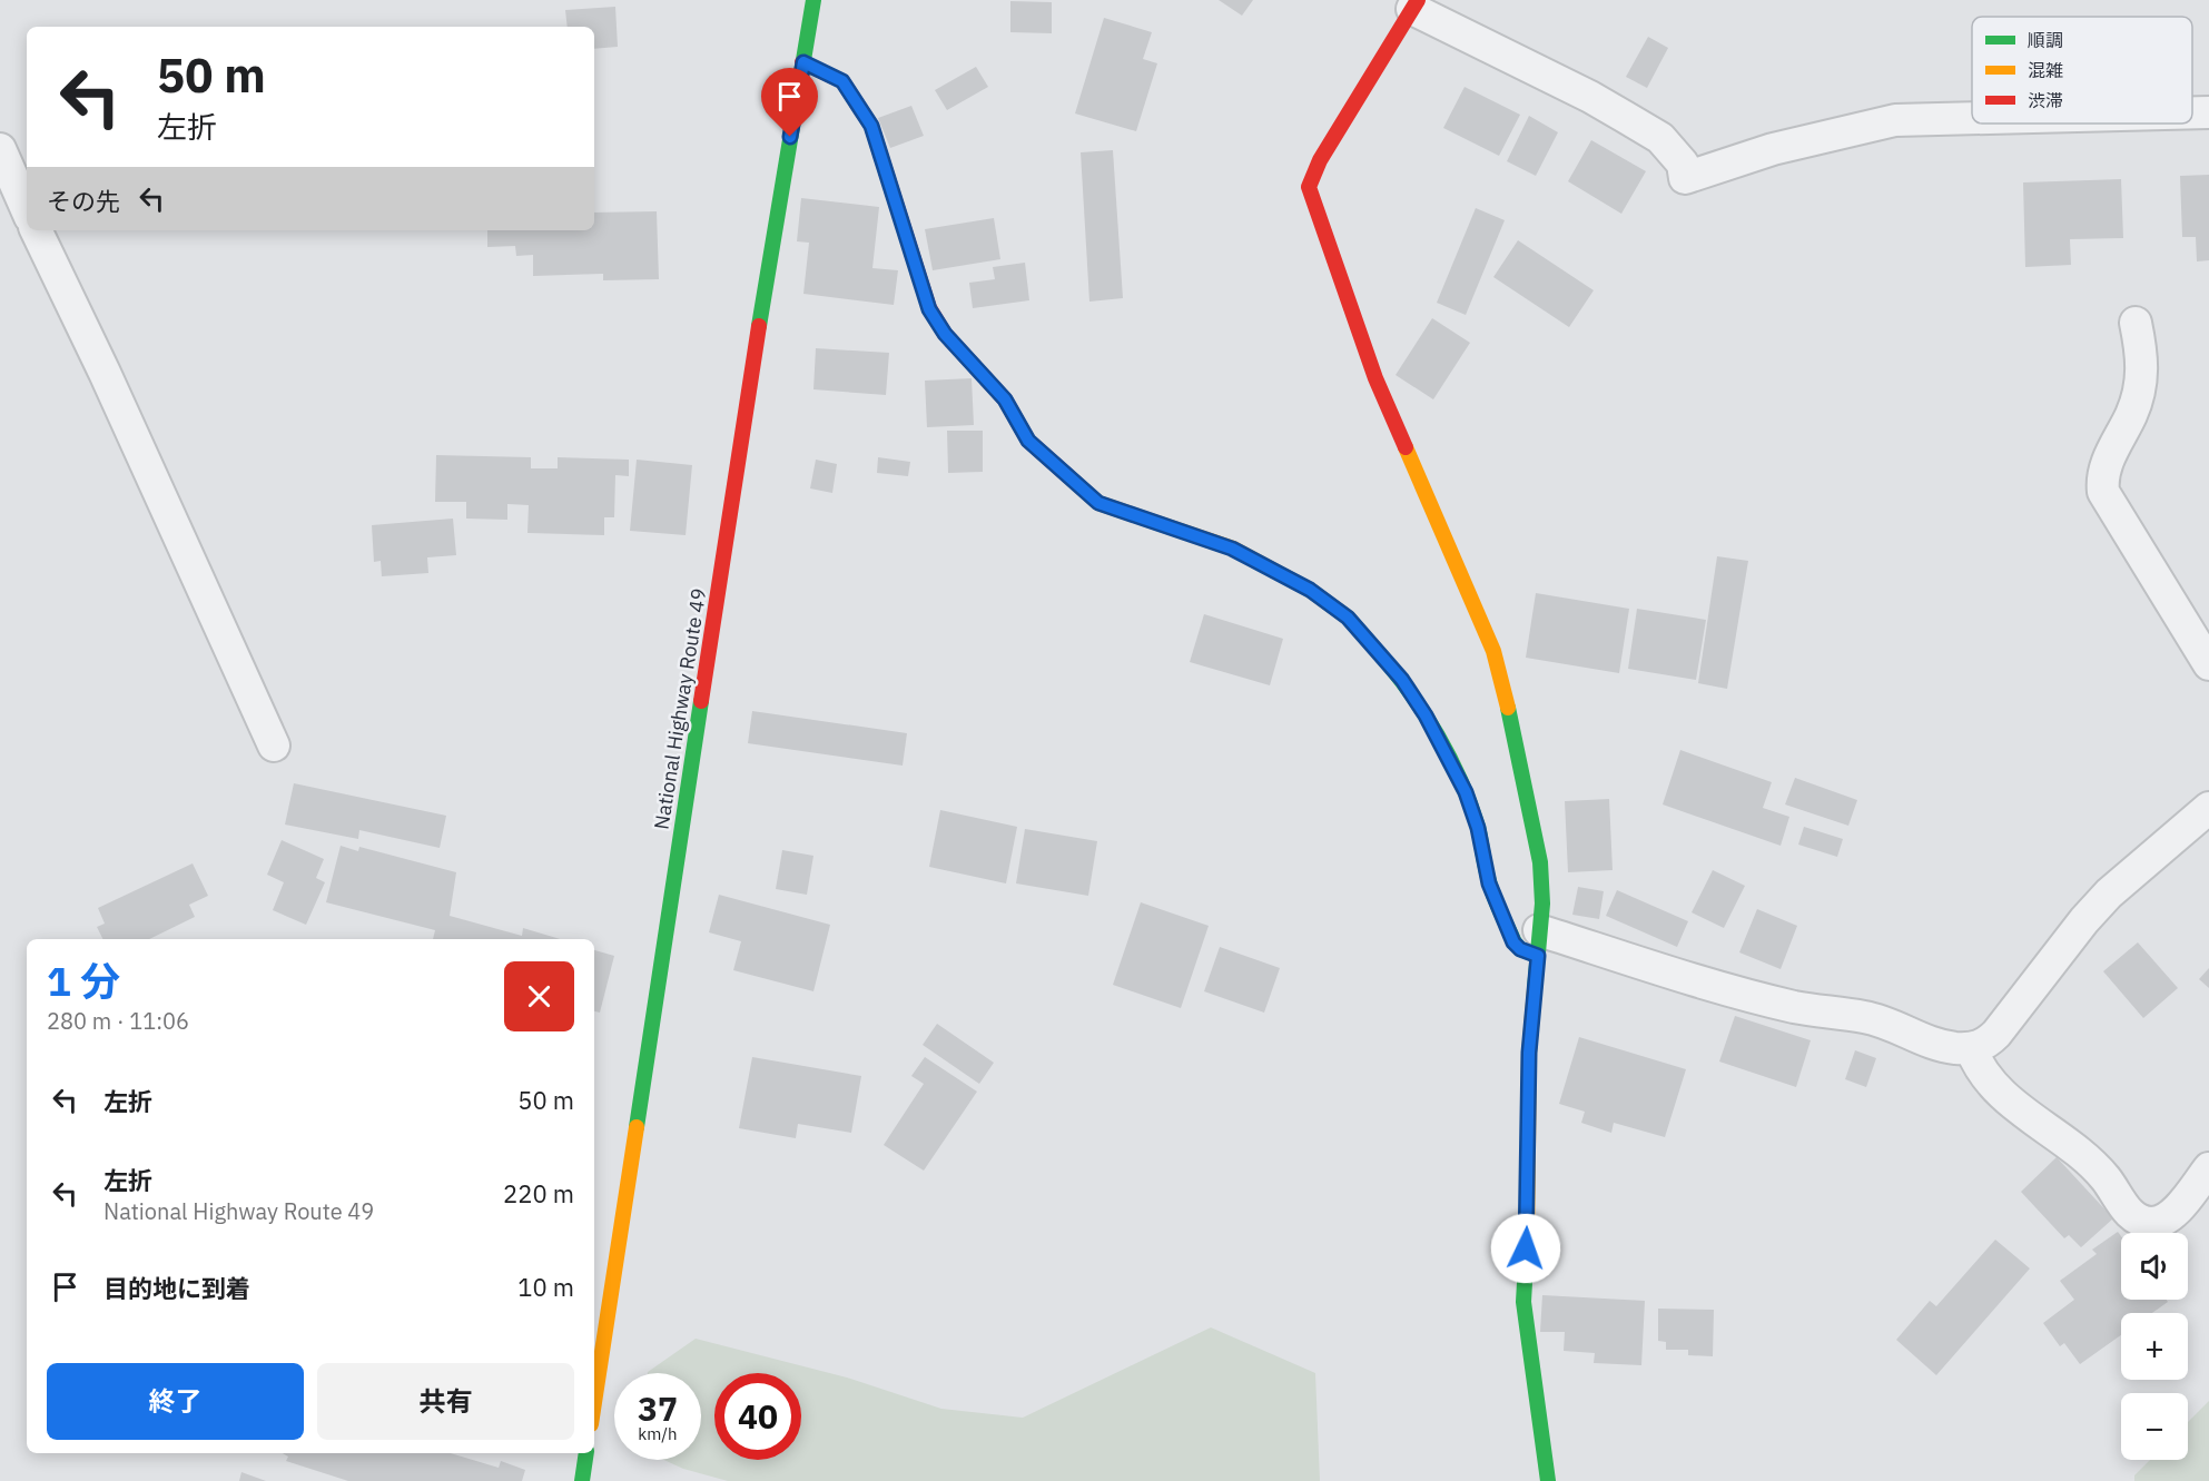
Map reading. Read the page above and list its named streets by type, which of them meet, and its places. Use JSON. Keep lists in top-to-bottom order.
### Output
{
  "streets": {
    "main road": ["National Highway Route 49"]
  },
  "legend": ["順調", "混雑", "渋滞"],
  "page": {
    "turn": ["50 m", "左折"],
    "then": "その先",
    "heading": ["1 分", "280 m · 11:06"],
    "list": [
      {
        "name": "左折",
        "value": "50 m"
      },
      {
        "name": "左折",
        "note": "National Highway Route 49",
        "value": "220 m"
      },
      {
        "name": "目的地に到着",
        "value": "10 m"
      }
    ],
    "map_buttons": ["+", "−"],
    "buttons": ["終了", "共有"],
    "speed": "37 km/h",
    "limit": "40"
  }
}
